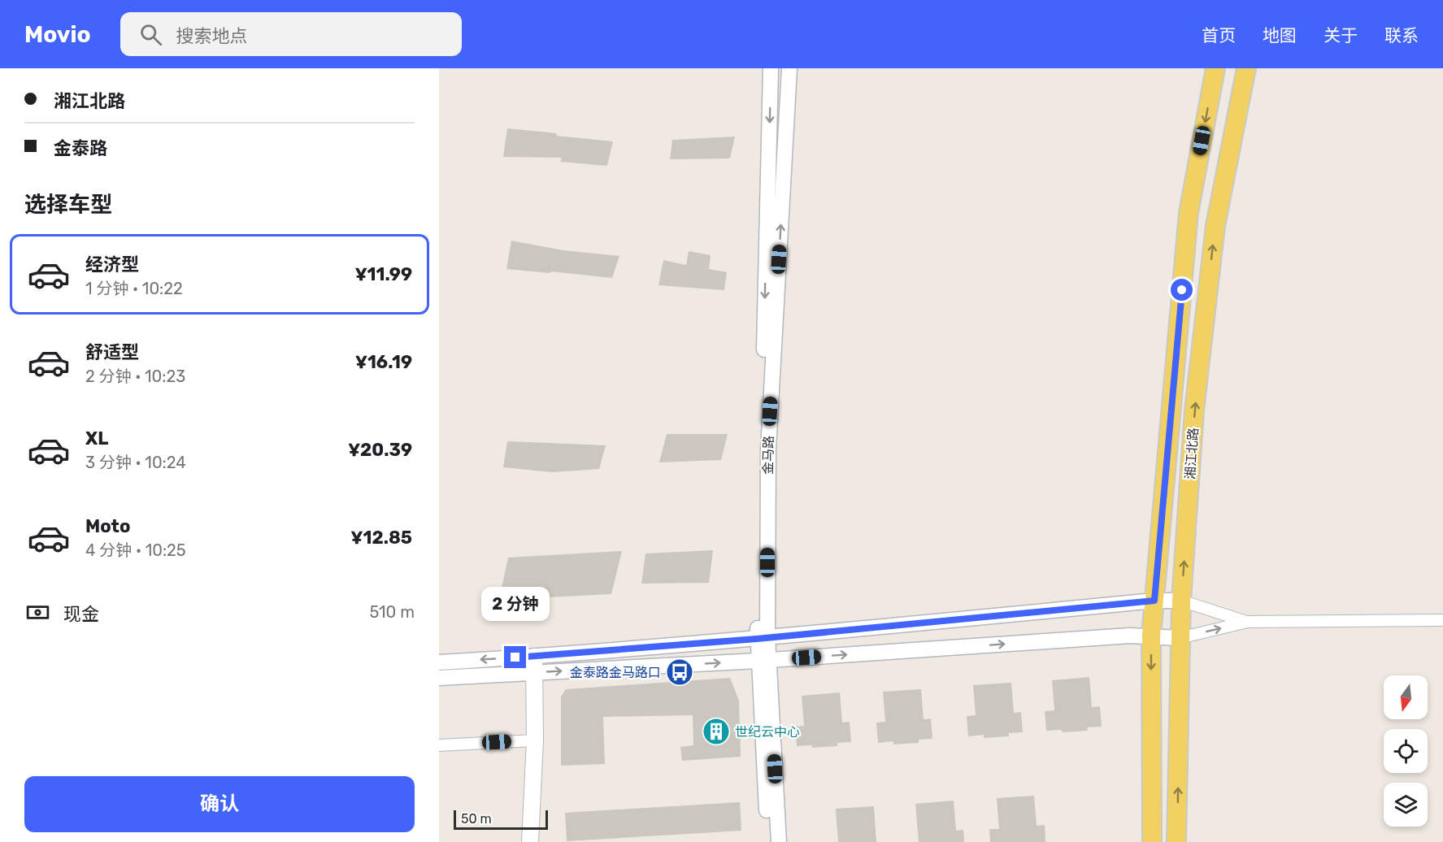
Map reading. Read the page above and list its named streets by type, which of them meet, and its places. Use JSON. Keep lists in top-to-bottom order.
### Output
{
  "streets": {
    "main road": ["湘江北路"],
    "street": ["金马路"]
  },
  "places": {
    "bus stop": ["金泰路金马路口"],
    "building": ["世纪云中心"]
  },
  "scale_bar": "50 m",
  "north": "bottom",
  "page": {
    "header": "Movio",
    "search": "搜索地点",
    "nav": [
      "首页",
      "地图",
      "关于",
      "联系"
    ],
    "banner": ["湘江北路", "金泰路"],
    "heading": "选择车型",
    "list": [
      {
        "name": "经济型",
        "note": "1 分钟 · 10:22",
        "value": "¥11.99"
      },
      {
        "name": "舒适型",
        "note": "2 分钟 · 10:23",
        "value": "¥16.19"
      },
      {
        "name": "XL",
        "note": "3 分钟 · 10:24",
        "value": "¥20.39"
      },
      {
        "name": "Moto",
        "note": "4 分钟 · 10:25",
        "value": "¥12.85"
      }
    ],
    "pay": ["现金", "510 m"],
    "bubble": "2 分钟",
    "buttons": "确认",
    "scale": "50 m"
  }
}
